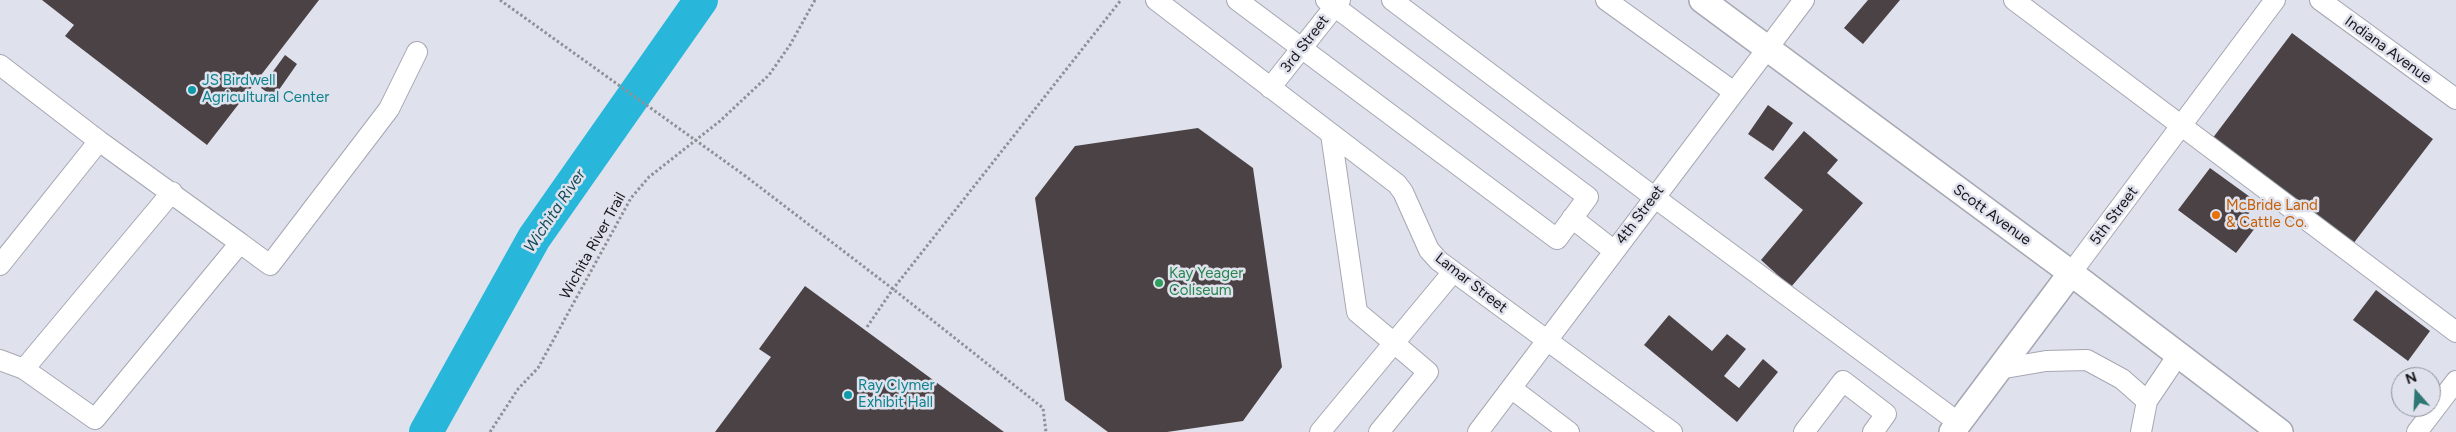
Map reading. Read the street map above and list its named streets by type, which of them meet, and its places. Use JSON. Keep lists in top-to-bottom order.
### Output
{
  "streets": {
    "main road": ["Scott Avenue", "5th Street"],
    "street": [
      "3rd Street",
      "Indiana Avenue",
      "4th Street",
      "Lamar Street"
    ],
    "path": ["Wichita River Trail"]
  },
  "crossings": [
    ["3rd Street", "Lamar Street"],
    ["4th Street", "Scott Avenue"],
    ["4th Street", "Lamar Street"],
    ["Scott Avenue", "5th Street"]
  ],
  "water": ["Wichita River"],
  "places": [
    "JS Birdwell Agricultural Center",
    "McBride Land & Cattle Co.",
    "Kay Yeager Coliseum",
    "Ray Clymer Exhibit Hall"
  ],
  "north": "top"
}
